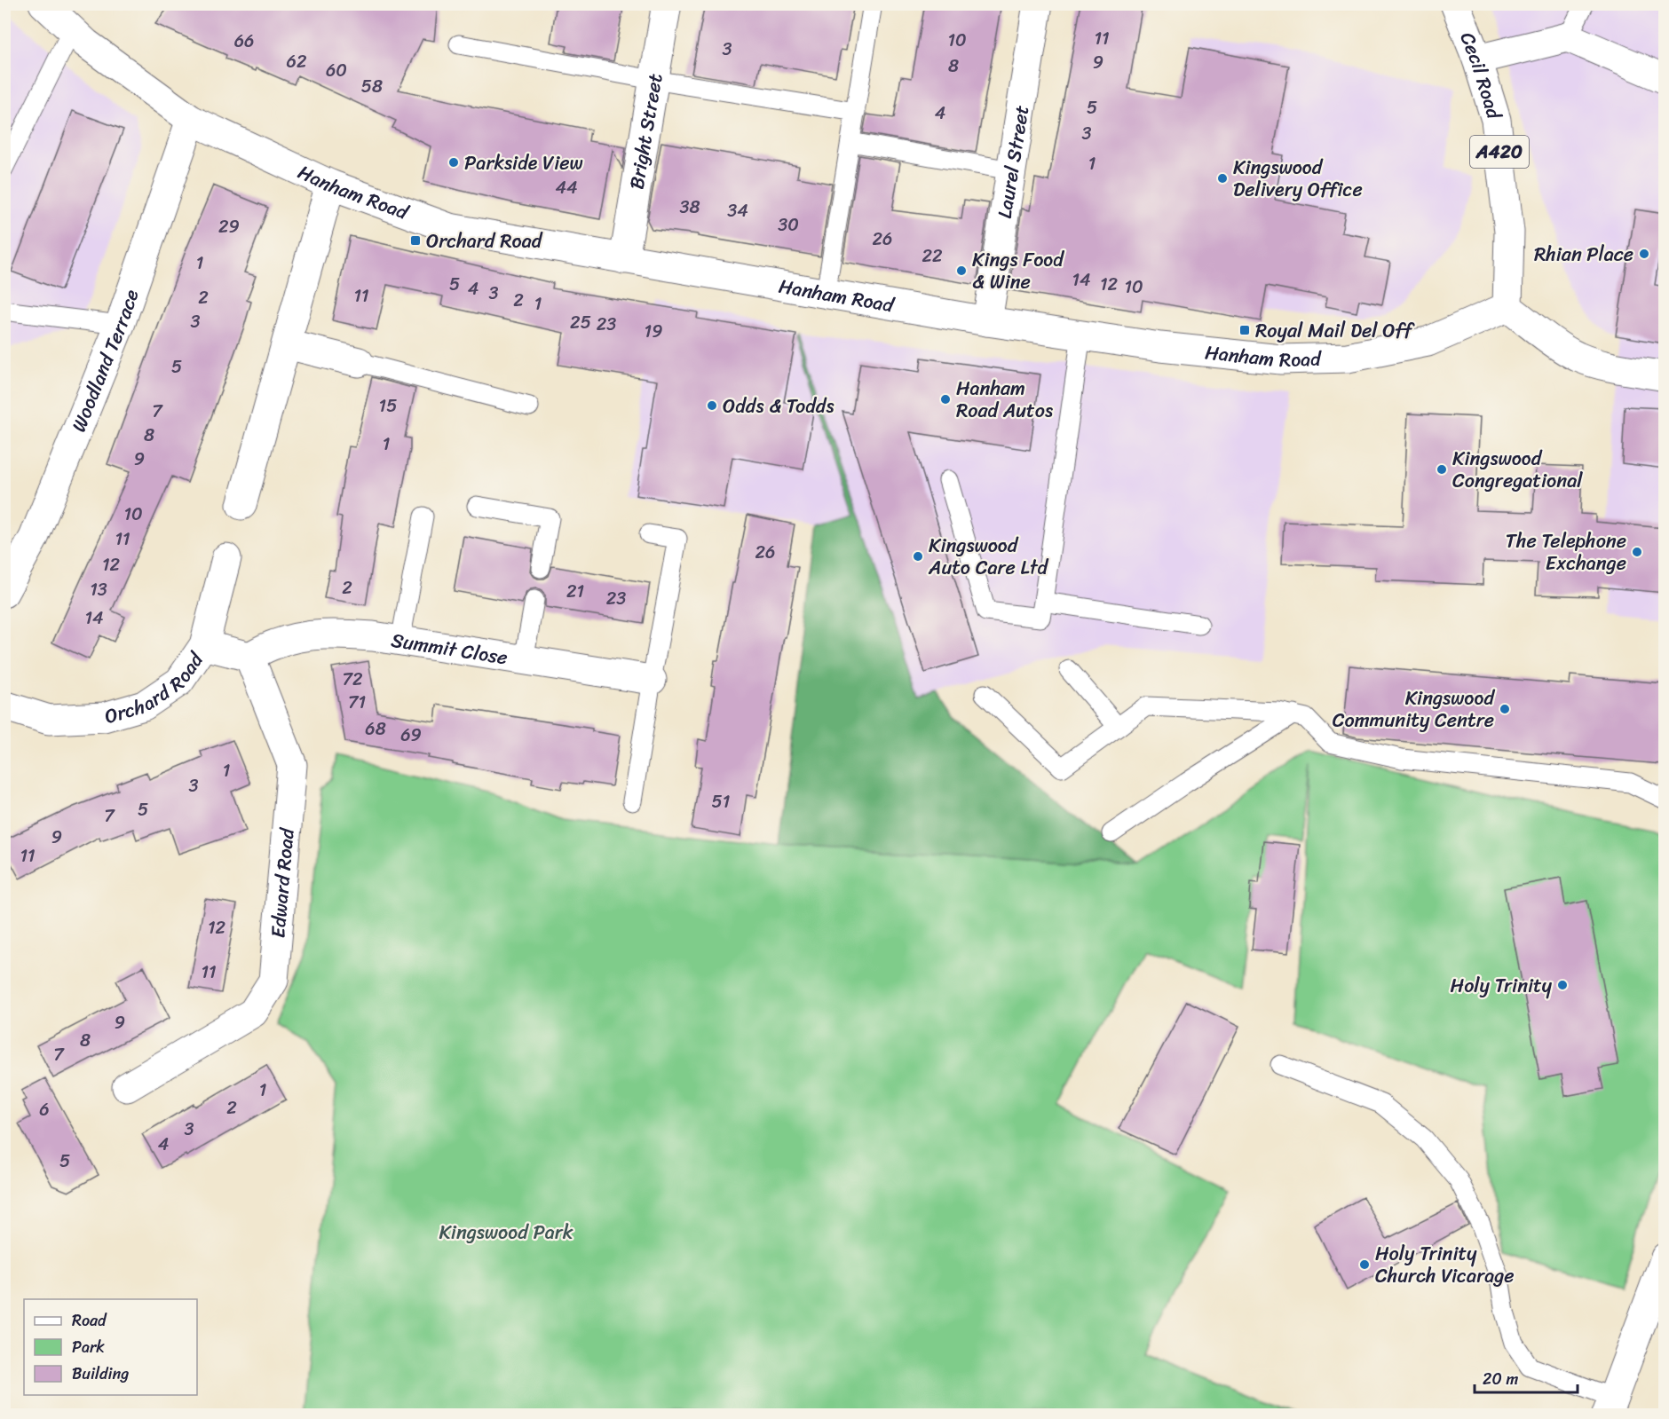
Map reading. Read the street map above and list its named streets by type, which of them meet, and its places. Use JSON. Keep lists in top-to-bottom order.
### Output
{
  "streets": {
    "street": [
      "Cecil Road",
      "Bright Street",
      "A420",
      "Laurel Street",
      "Hanham Road",
      "Woodland Terrace",
      "Summit Close",
      "Orchard Road",
      "Edward Road"
    ]
  },
  "crossings": [
    ["Cecil Road", "Hanham Road"],
    ["Bright Street", "Hanham Road"],
    ["Laurel Street", "Hanham Road"],
    ["Hanham Road", "Woodland Terrace"],
    ["Summit Close", "Edward Road"]
  ],
  "parks": ["Kingswood Park"],
  "places": {
    "other": [
      "Parkside View",
      "Kingswood Delivery Office",
      "Rhian Place",
      "Kings Food & Wine",
      "Hanham Road Autos",
      "Odds & Todds",
      "Kingswood Congregational",
      "The Telephone Exchange",
      "Kingswood Auto Care Ltd",
      "Kingswood Community Centre",
      "Holy Trinity",
      "Holy Trinity Church Vicarage"
    ],
    "transit": ["Orchard Road", "Royal Mail Del Off"]
  },
  "house_numbers": [
    "11",
    "10",
    "66",
    "3",
    "62",
    "9",
    "8",
    "60",
    "58",
    "5",
    "4",
    "3",
    "1",
    "44",
    "38",
    "34",
    "30",
    "29",
    "26",
    "22",
    "1",
    "14",
    "5",
    "12",
    "10",
    "4",
    "3",
    "11",
    "2",
    "2",
    "1",
    "3",
    "25",
    "23",
    "19",
    "5",
    "15",
    "7",
    "8",
    "1",
    "9",
    "10",
    "11",
    "26",
    "12",
    "2",
    "13",
    "21",
    "23",
    "14",
    "72",
    "71",
    "68",
    "69",
    "1",
    "3",
    "51",
    "5",
    "7",
    "9",
    "11",
    "12",
    "11",
    "9",
    "8",
    "7",
    "1",
    "2",
    "6",
    "3",
    "4",
    "5"
  ],
  "legend": ["Road", "Park", "Building"],
  "scale_bar": "20 m"
}
